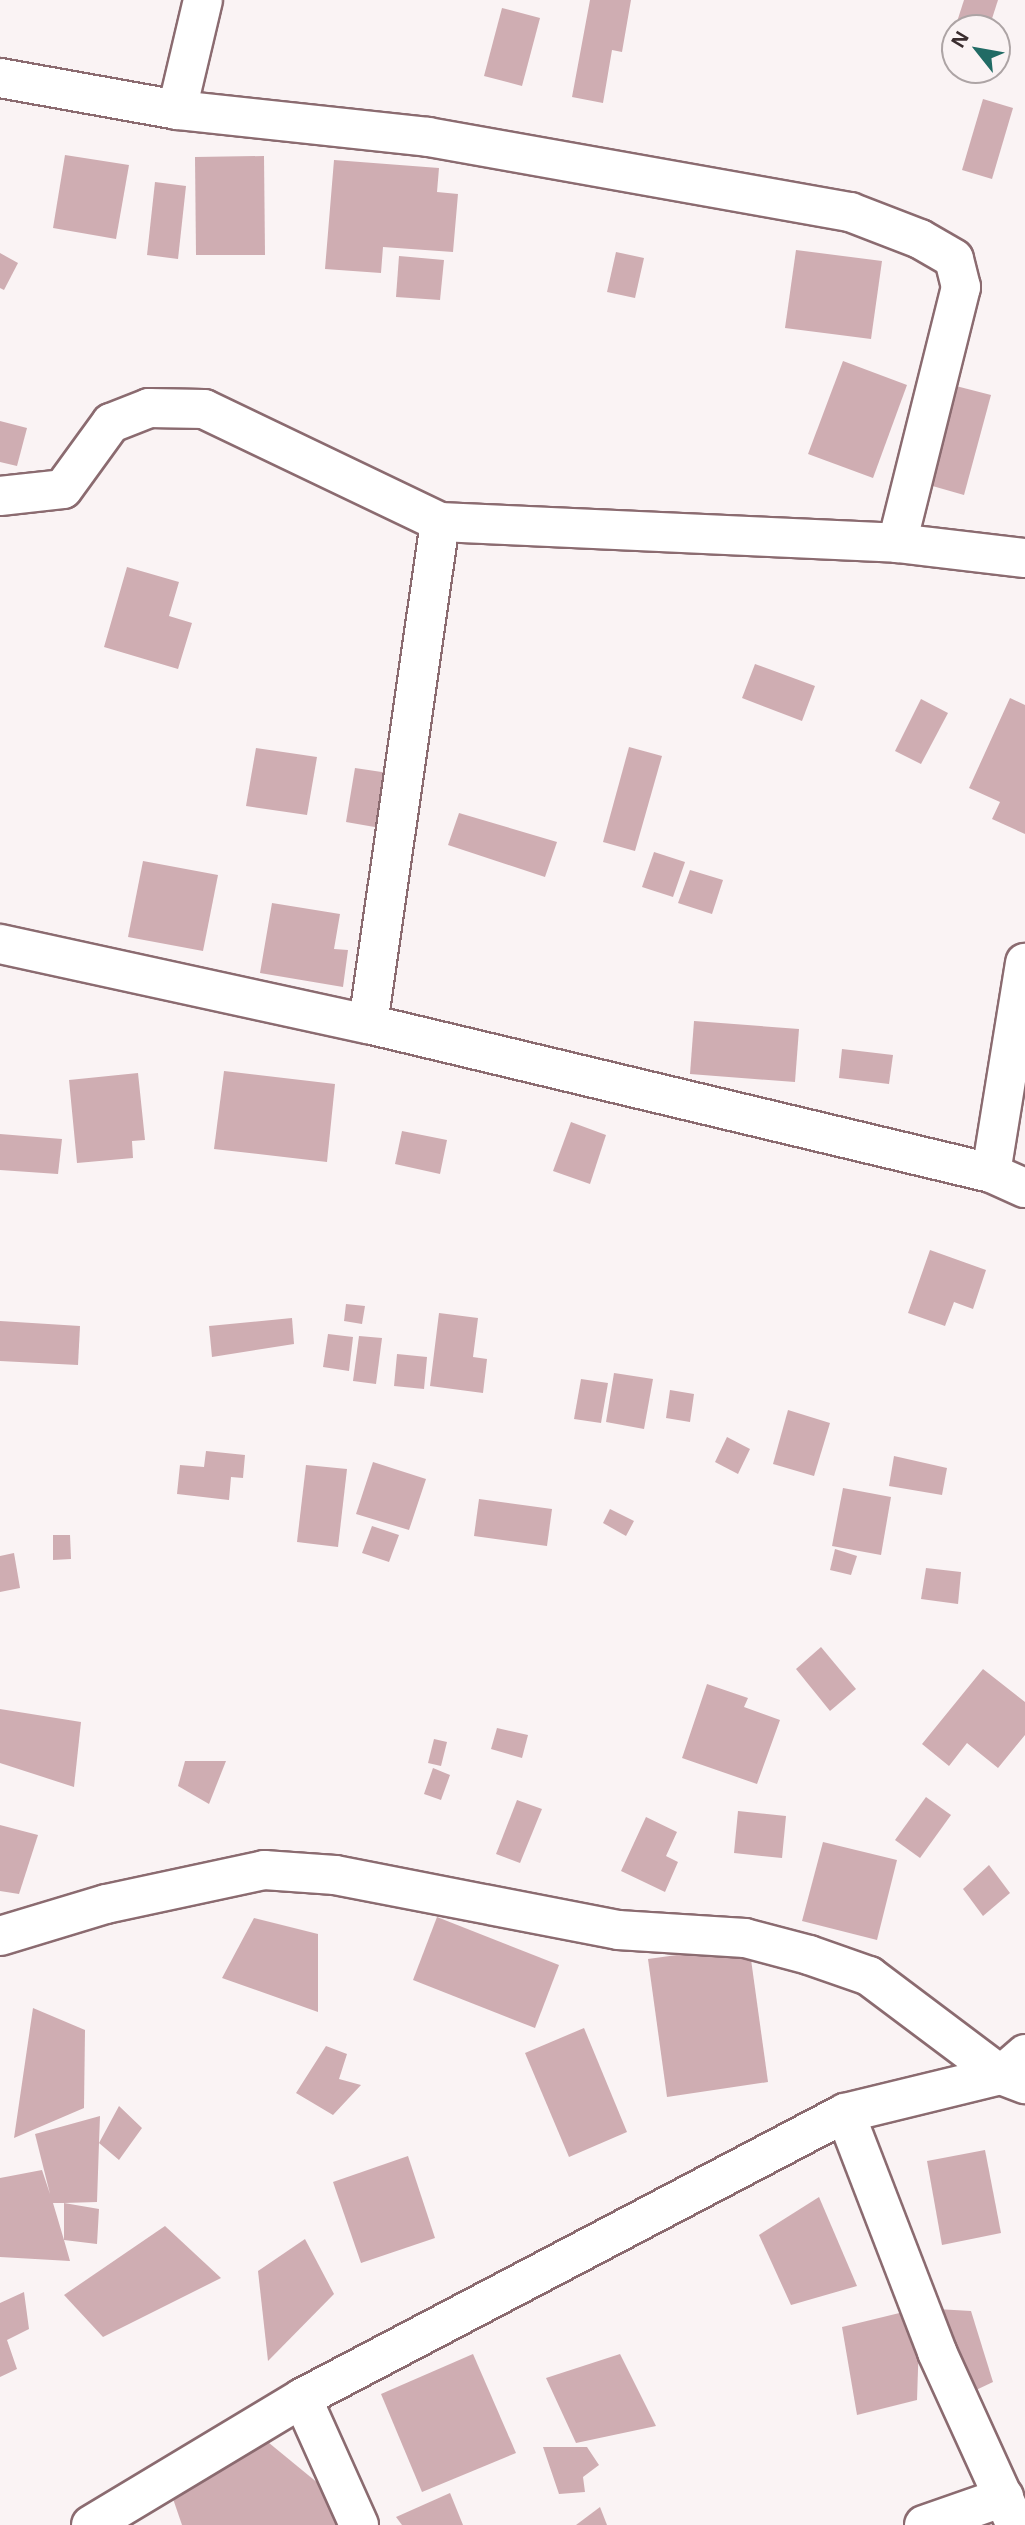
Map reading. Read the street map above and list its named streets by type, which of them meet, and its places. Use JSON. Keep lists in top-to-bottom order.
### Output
{
  "north": "top left"
}
